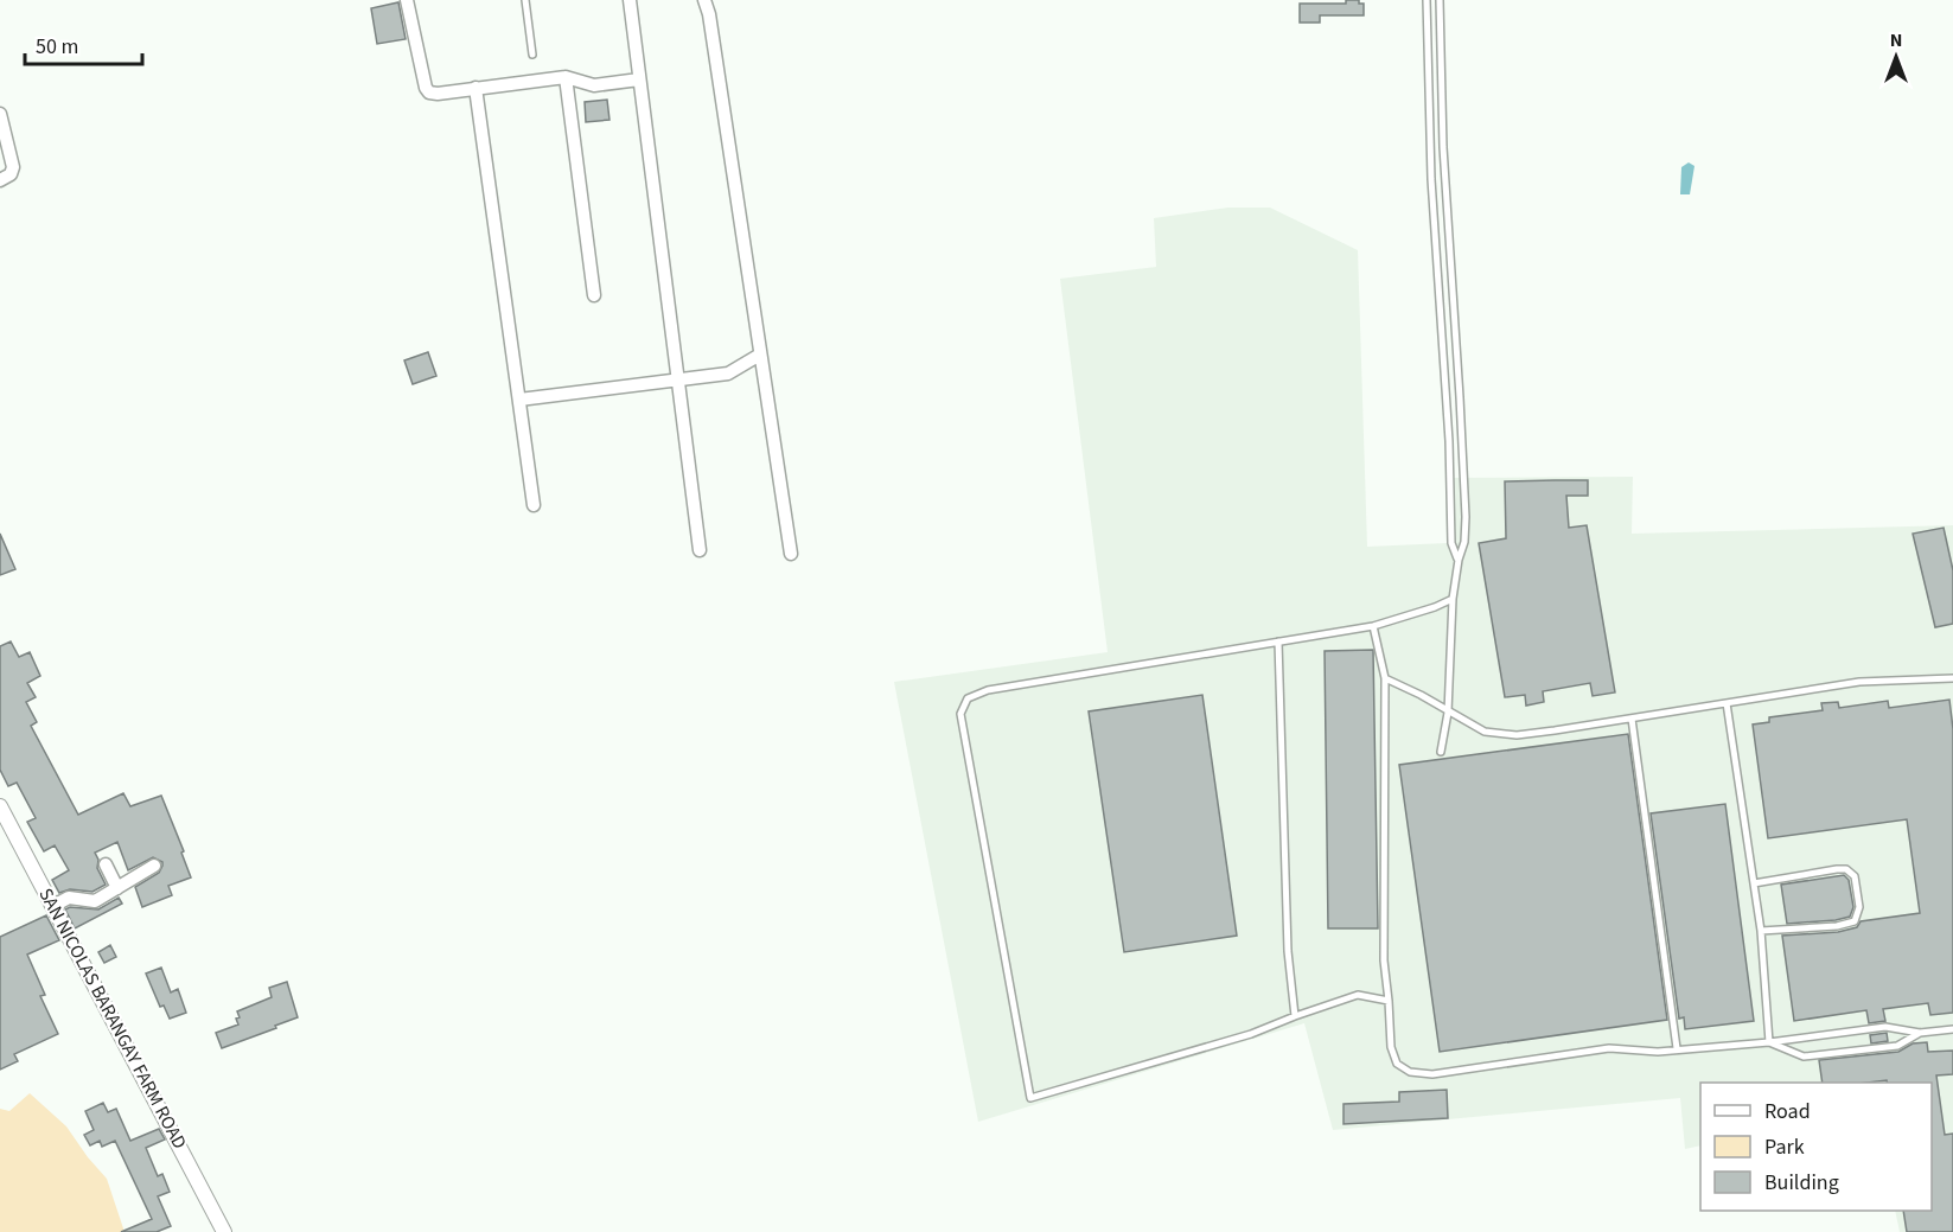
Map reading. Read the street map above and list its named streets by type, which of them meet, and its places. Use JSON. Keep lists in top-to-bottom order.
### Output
{
  "streets": {
    "street": ["SAN NICOLAS BARANGAY FARM ROAD"]
  },
  "legend": ["Road", "Park", "Building"],
  "scale_bar": "50 m",
  "north": "top"
}
